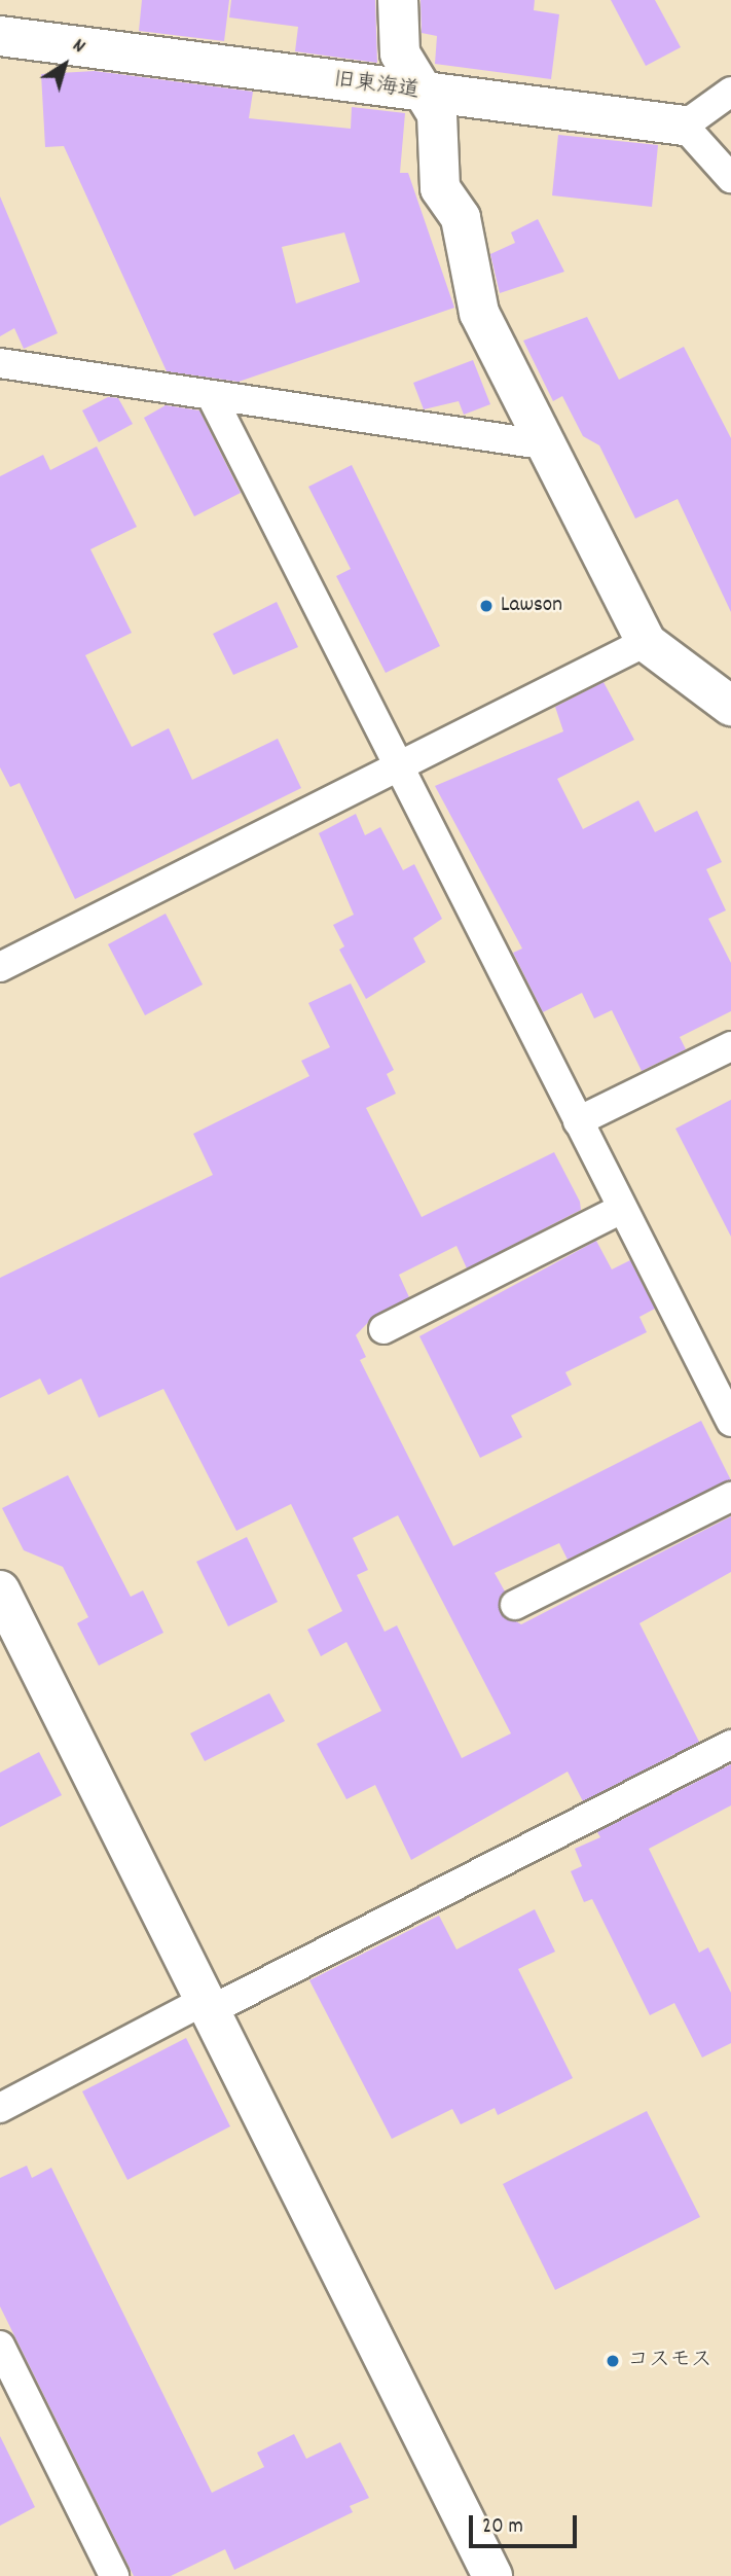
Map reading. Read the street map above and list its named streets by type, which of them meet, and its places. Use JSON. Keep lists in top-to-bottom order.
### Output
{
  "streets": {
    "street": ["旧東海道"]
  },
  "places": ["Lawson", "コスモス"],
  "scale_bar": "20 m",
  "north": "top right"
}
